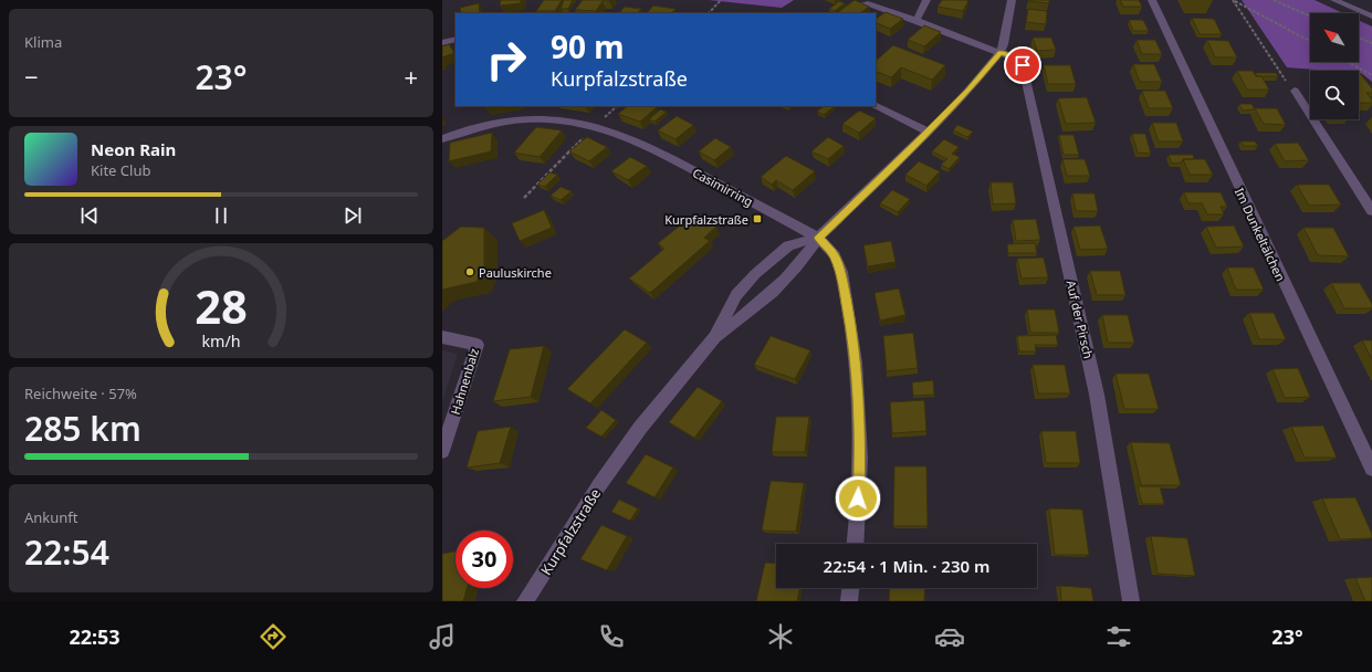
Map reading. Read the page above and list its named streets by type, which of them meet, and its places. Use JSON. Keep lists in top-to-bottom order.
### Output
{
  "streets": {
    "street": [
      "Casimirring",
      "Im Dunkeltälchen",
      "Auf der Pirsch",
      "Hahnenbalz",
      "Kurpfalzstraße"
    ]
  },
  "crossings": [
    ["Casimirring", "Kurpfalzstraße"],
    ["Auf der Pirsch", "Kurpfalzstraße"]
  ],
  "places": {
    "transit": ["Kurpfalzstraße"],
    "other": ["Pauluskirche"]
  },
  "north": "top left",
  "page": {
    "tile": [
      "Klima",
      ["Reichweite · 57%", "285 km"],
      ["Ankunft", "22:54"]
    ],
    "turn": ["90 m", "Kurpfalzstraße"],
    "heat": ["−", "23°", "+"],
    "song": ["Neon Rain", "Kite Club"],
    "limit": "30",
    "trip": "22:54 · 1 Min. · 230 m",
    "tabs": ["22:53", "23°"],
    "gauge": ["28", "km/h"]
  }
}
